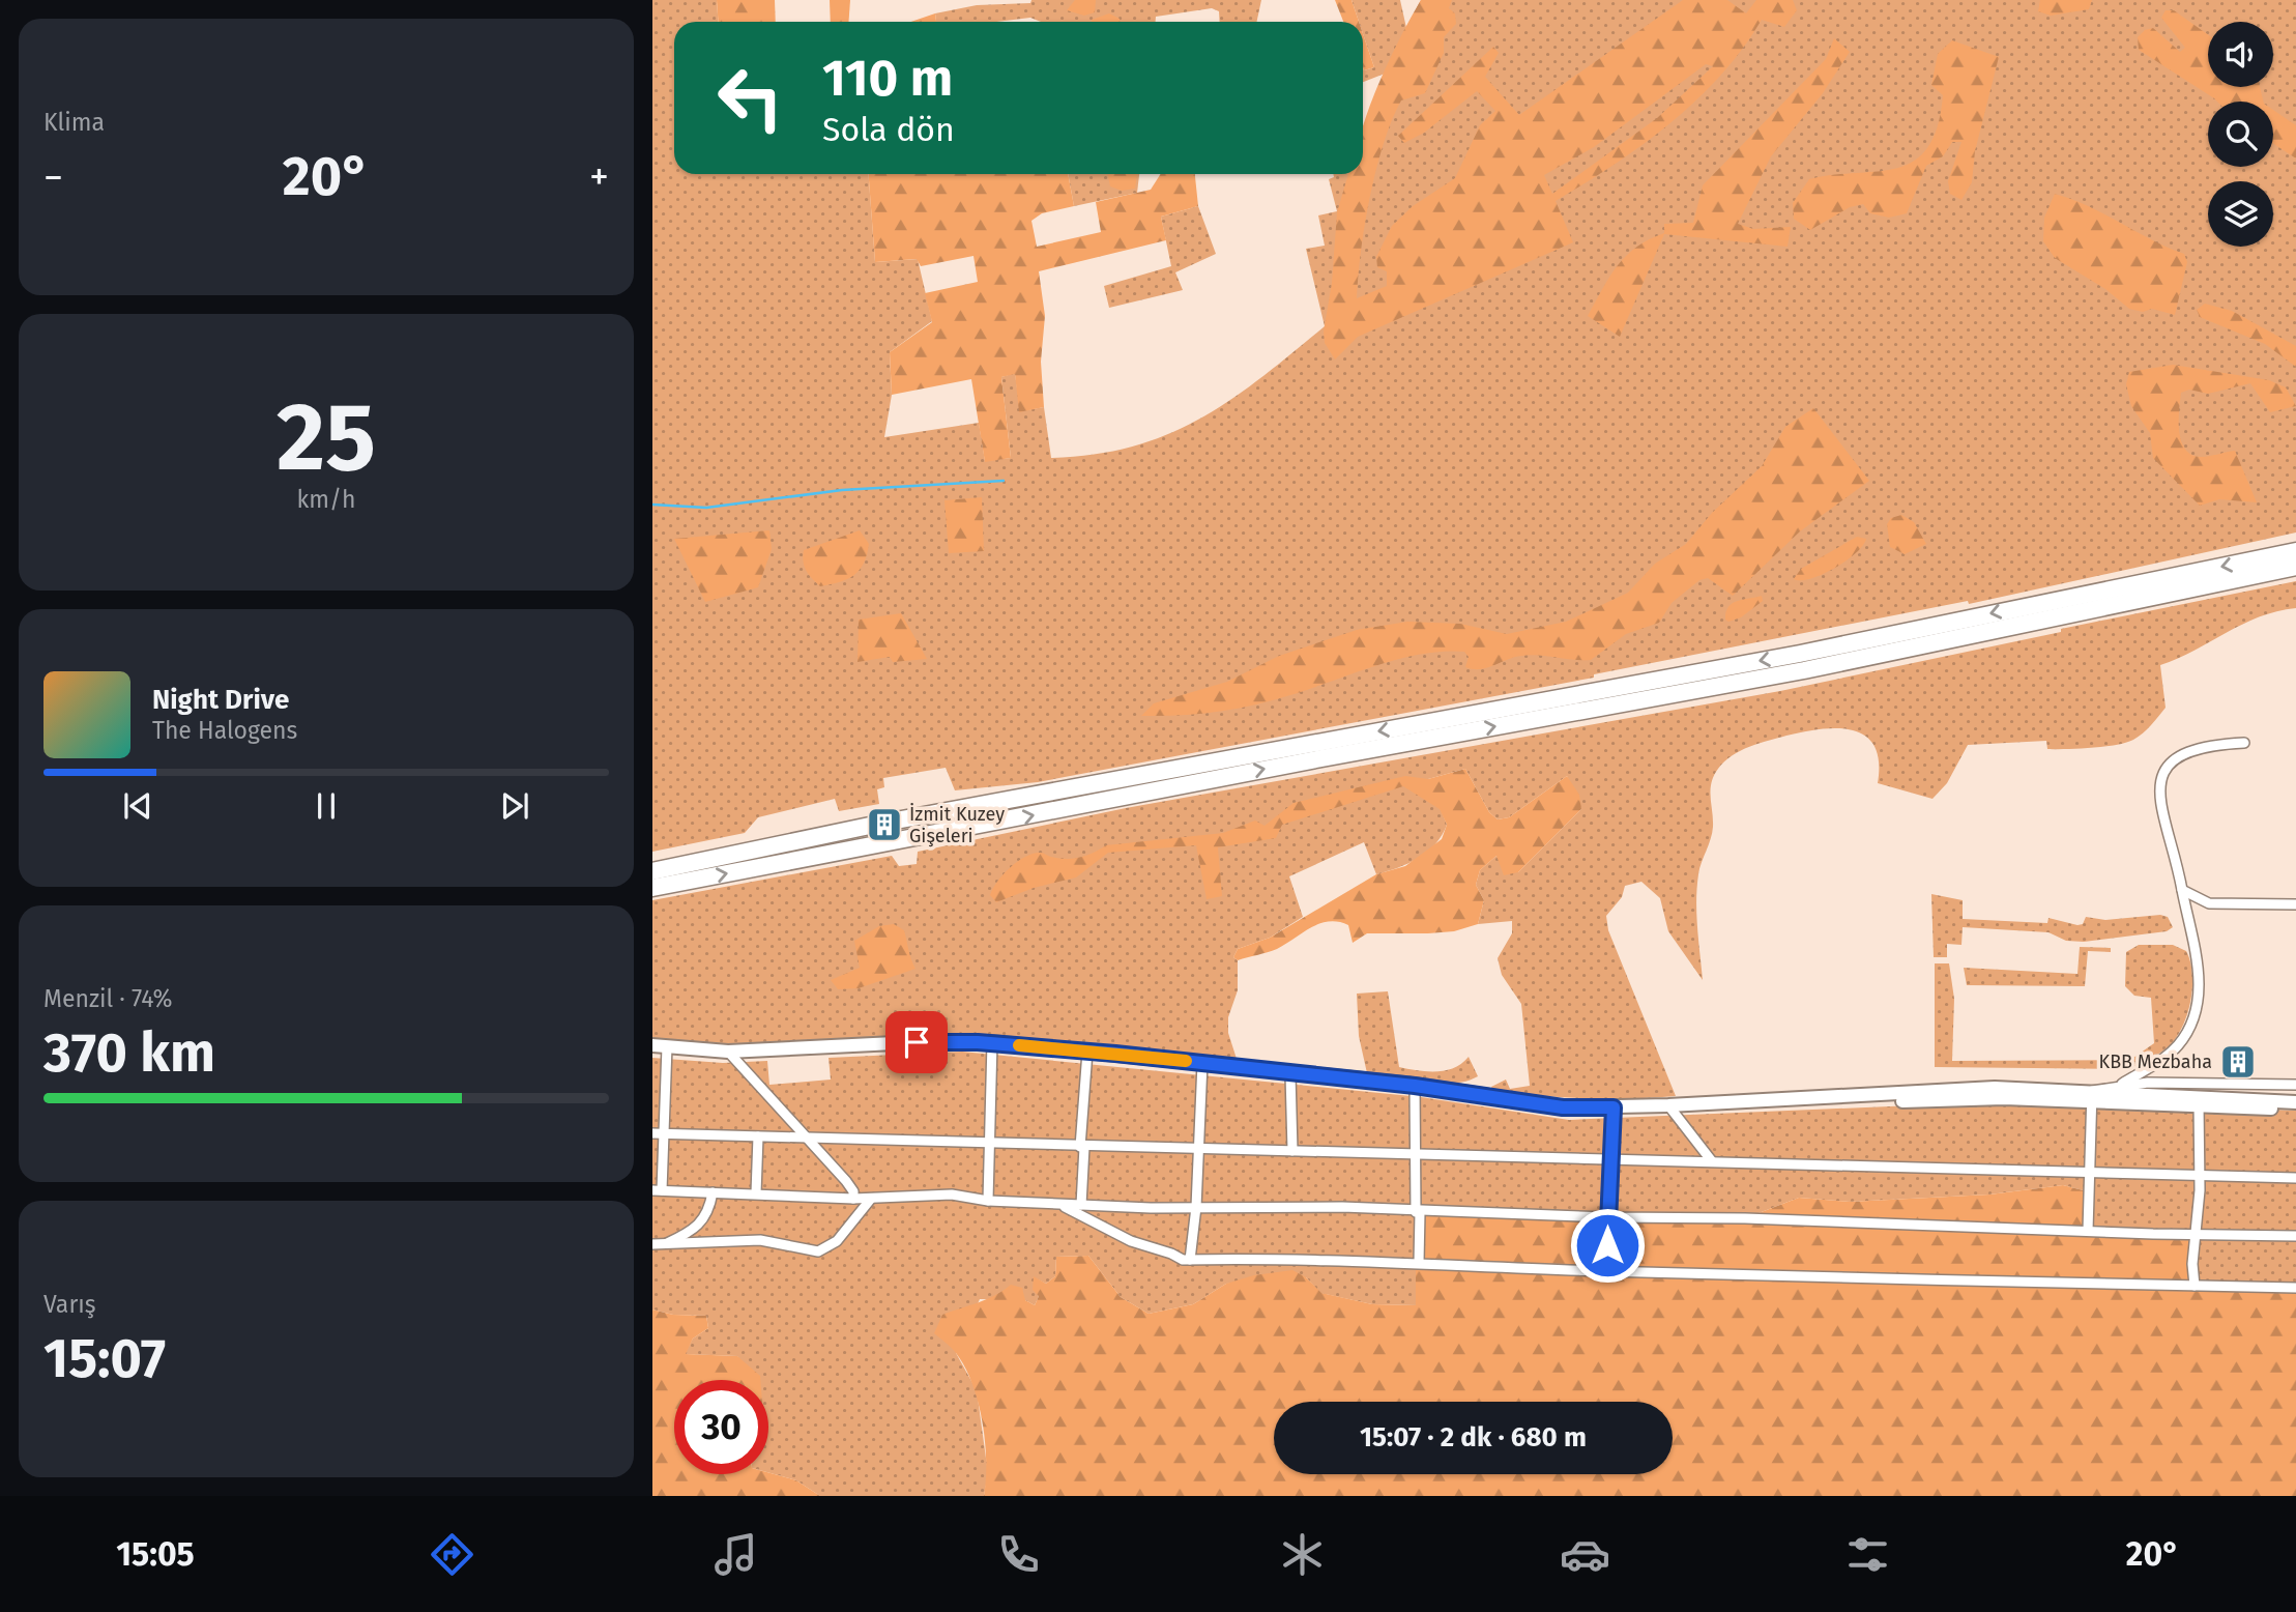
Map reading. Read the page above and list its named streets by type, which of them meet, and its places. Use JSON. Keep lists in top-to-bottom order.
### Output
{
  "places": {
    "building": ["İzmit Kuzey Gişeleri", "KBB Mezbaha"]
  },
  "page": {
    "tile": [
      "Klima",
      ["25", "km/h"],
      ["Menzil · 74%", "370 km"],
      ["Varış", "15:07"]
    ],
    "turn": ["110 m", "Sola dön"],
    "heat": ["−", "20°", "+"],
    "song": ["Night Drive", "The Halogens"],
    "limit": "30",
    "trip": "15:07 · 2 dk · 680 m",
    "tabs": ["15:05", "20°"]
  }
}
